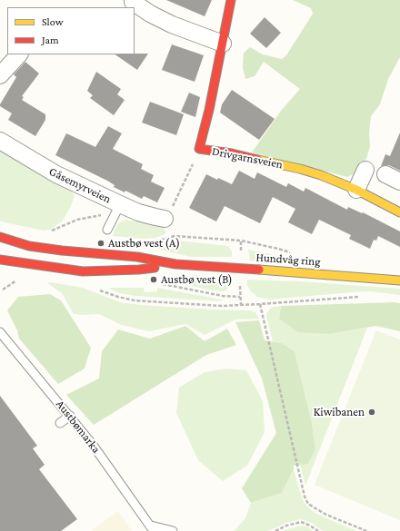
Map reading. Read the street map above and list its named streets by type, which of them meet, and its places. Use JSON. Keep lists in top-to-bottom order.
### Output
{
  "streets": {
    "main road": ["Drivgarnsveien", "Hundvåg ring"],
    "street": ["Gåsemyrveien"],
    "lane": ["Austbømarka"]
  },
  "places": ["Austbø vest (A)", "Austbø vest (B)", "Kiwibanen"],
  "legend": ["Slow", "Jam"]
}
